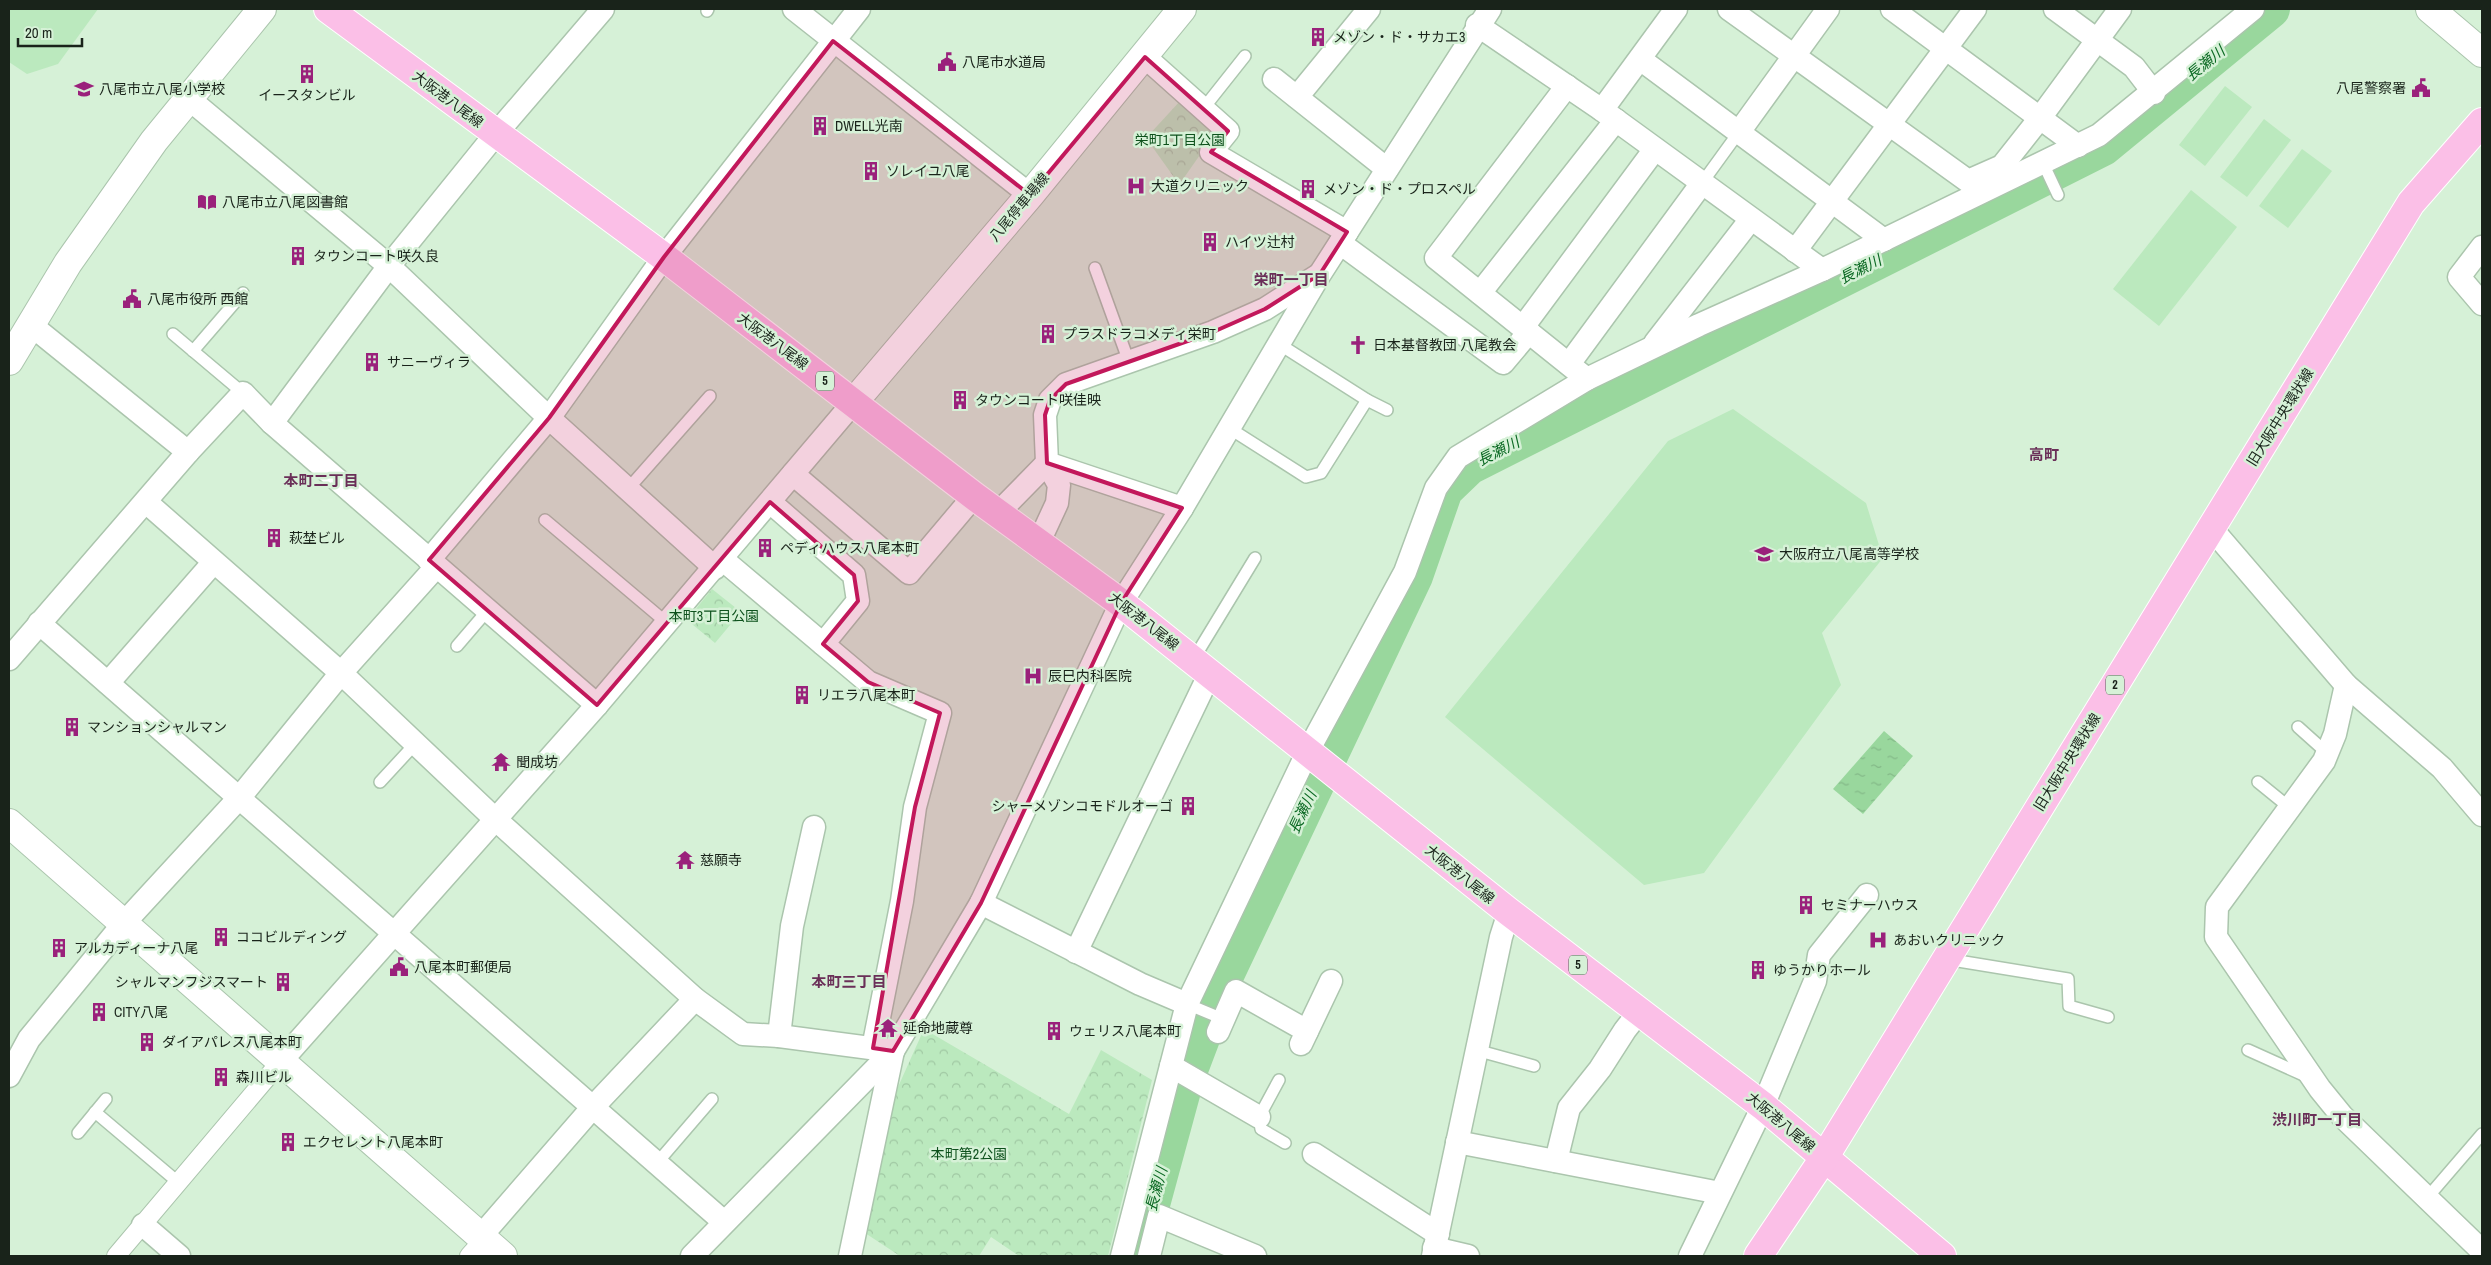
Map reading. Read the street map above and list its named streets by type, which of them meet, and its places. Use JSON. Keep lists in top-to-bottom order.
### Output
{
  "streets": {
    "main road": [
      "大阪港八尾線",
      "5",
      "旧大阪中央環状線",
      "2"
    ],
    "street": ["八尾停車場線"]
  },
  "crossings": [
    ["大阪港八尾線", "八尾停車場線"],
    ["大阪港八尾線", "旧大阪中央環状線"]
  ],
  "districts": [
    "栄町一丁目",
    "高町",
    "本町二丁目",
    "本町三丁目",
    "渋川町一丁目"
  ],
  "water": ["長瀬川"],
  "parks": ["栄町1丁目公園", "本町3丁目公園", "本町第2公園"],
  "places": {
    "building": [
      "メゾン・ド・サカエ3",
      "イースタンビル",
      "DWELL光南",
      "ソレイユ八尾",
      "メゾン・ド・プロスペル",
      "ハイツ辻村",
      "タウンコート咲久良",
      "プラスドラコメディ栄町",
      "サニーヴィラ",
      "タウンコート咲佳映",
      "萩埜ビル",
      "ペディハウス八尾本町",
      "リエラ八尾本町",
      "マンションシャルマン",
      "シャーメゾンコモドルオーゴ",
      "セミナーハウス",
      "ココビルディング",
      "アルカディーナ八尾",
      "ゆうかりホール",
      "シャルマンフジスマート",
      "CITY八尾",
      "ウェリス八尾本町",
      "ダイアパレス八尾本町",
      "森川ビル",
      "エクセレント八尾本町"
    ],
    "public building": [
      "八尾市水道局",
      "八尾警察署",
      "八尾市役所 西館",
      "八尾本町郵便局"
    ],
    "school or university": ["八尾市立八尾小学校", "大阪府立八尾高等学校"],
    "hospital": ["大道クリニック", "辰巳内科医院", "あおいクリニック"],
    "library": ["八尾市立八尾図書館"],
    "church": ["日本基督教団 八尾教会"],
    "temple": ["聞成坊", "慈願寺", "延命地蔵尊"]
  },
  "scale_bar": "20 m"
}
